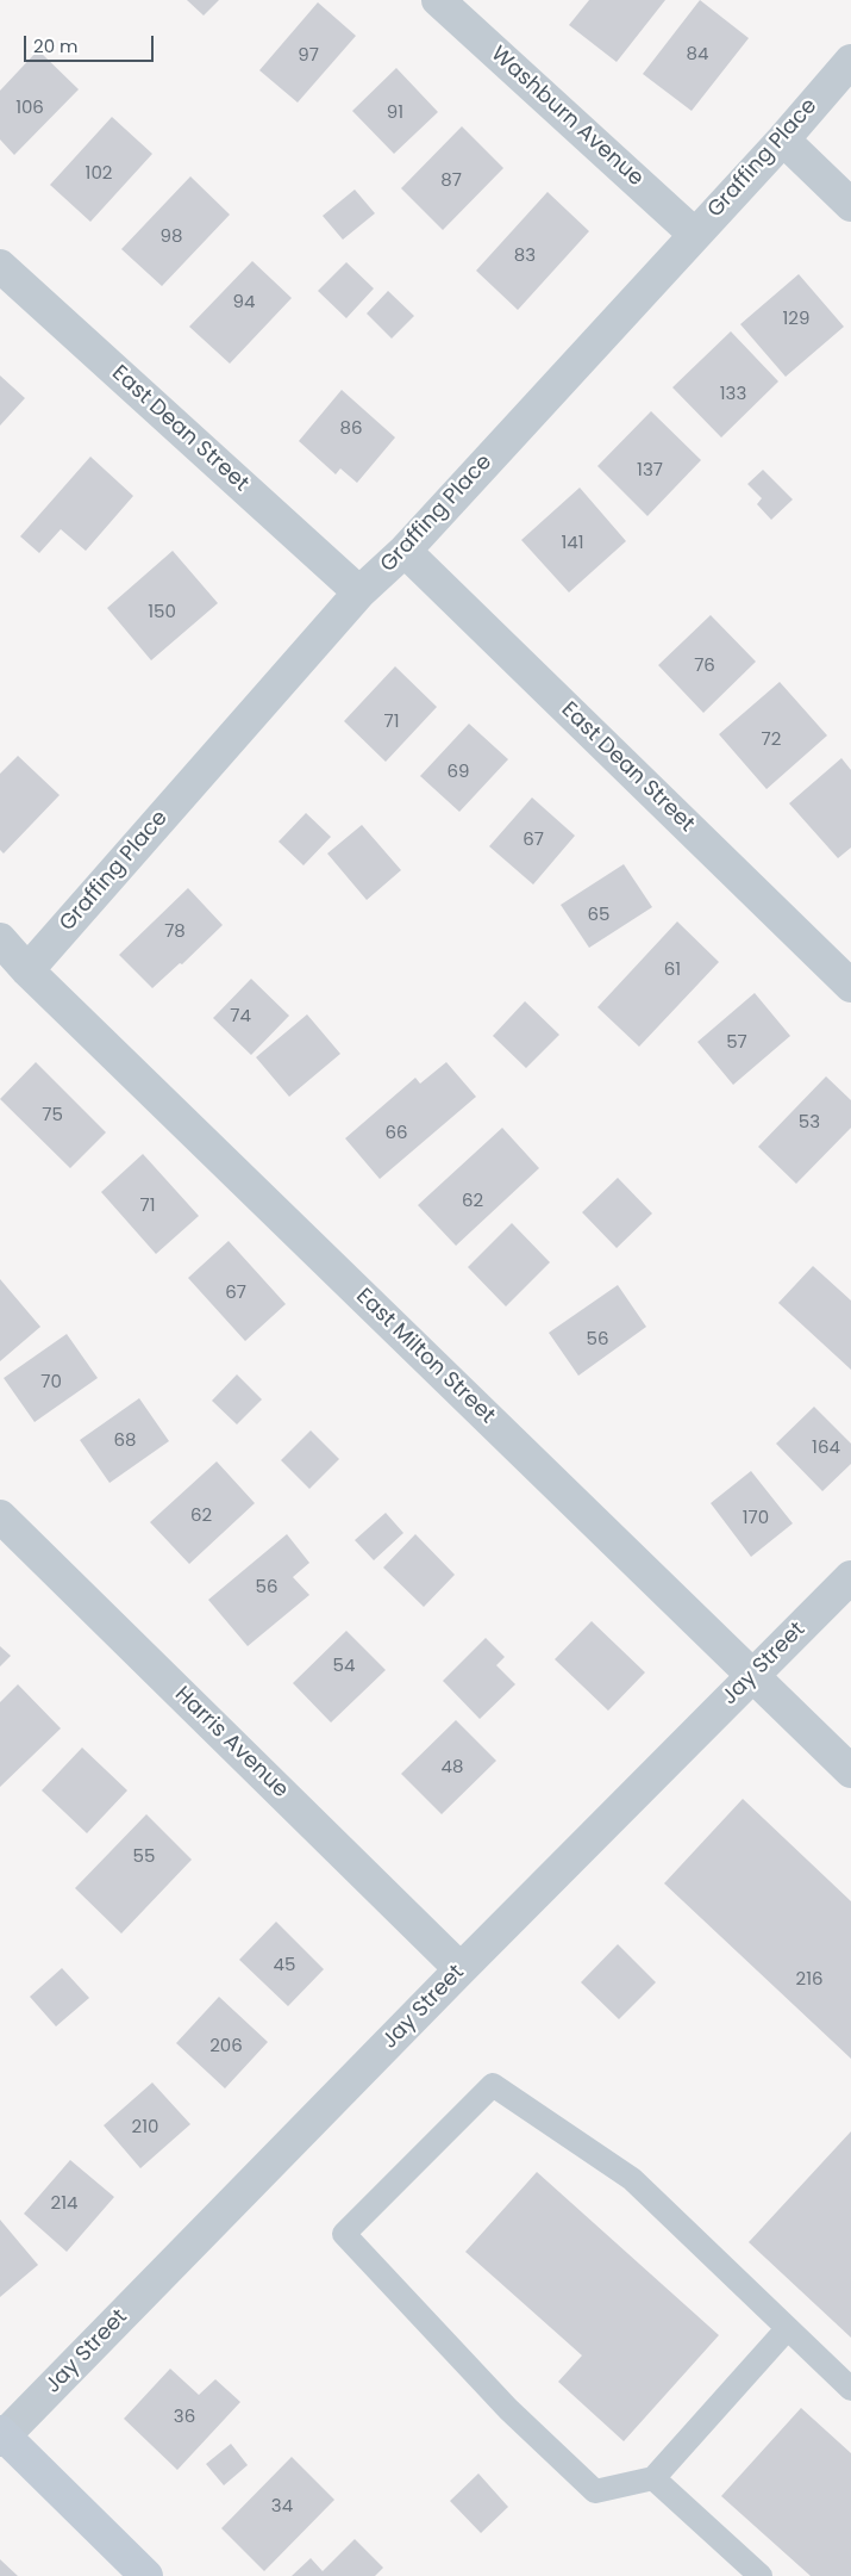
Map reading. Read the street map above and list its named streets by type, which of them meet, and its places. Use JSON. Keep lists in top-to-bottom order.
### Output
{
  "streets": {
    "street": [
      "Washburn Avenue",
      "Graffing Place",
      "East Dean Street",
      "East Milton Street",
      "Jay Street",
      "Harris Avenue"
    ]
  },
  "crossings": [
    ["Washburn Avenue", "Graffing Place"],
    ["Graffing Place", "East Dean Street"],
    ["Graffing Place", "East Milton Street"],
    ["East Milton Street", "Jay Street"],
    ["Jay Street", "Harris Avenue"]
  ],
  "house_numbers": [
    "84",
    "97",
    "106",
    "91",
    "102",
    "87",
    "98",
    "83",
    "94",
    "129",
    "133",
    "86",
    "137",
    "141",
    "150",
    "76",
    "71",
    "72",
    "69",
    "67",
    "65",
    "78",
    "61",
    "74",
    "57",
    "75",
    "53",
    "66",
    "62",
    "71",
    "67",
    "56",
    "70",
    "68",
    "164",
    "62",
    "170",
    "56",
    "54",
    "48",
    "55",
    "45",
    "216",
    "206",
    "210",
    "214",
    "36",
    "34"
  ],
  "scale_bar": "20 m"
}
